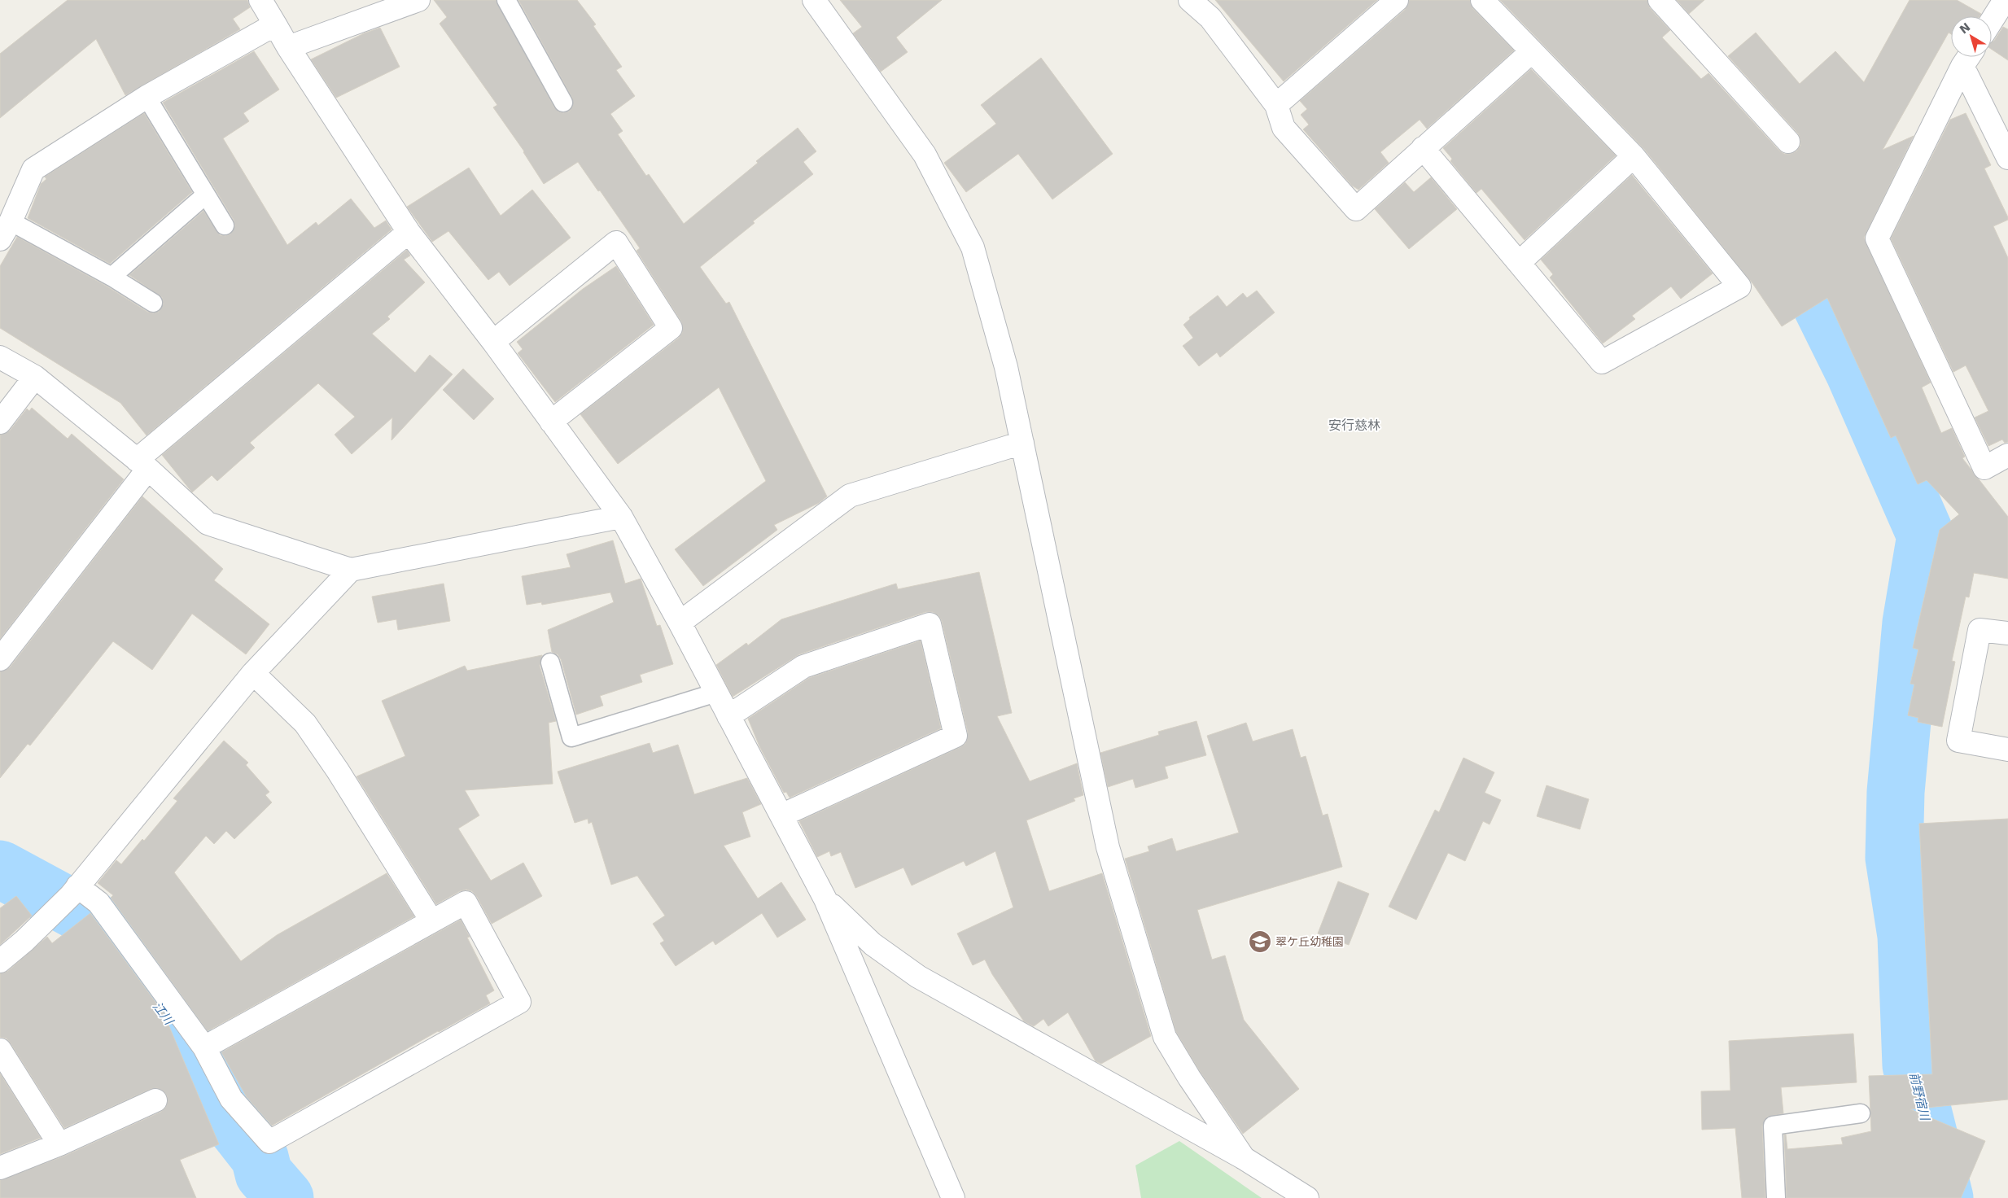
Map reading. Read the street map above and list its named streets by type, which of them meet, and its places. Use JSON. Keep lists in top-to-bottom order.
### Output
{
  "districts": ["安行慈林"],
  "water": ["江川", "前野宿川"],
  "places": {
    "school or university": ["翠ケ丘幼稚園"]
  },
  "north": "top left"
}
